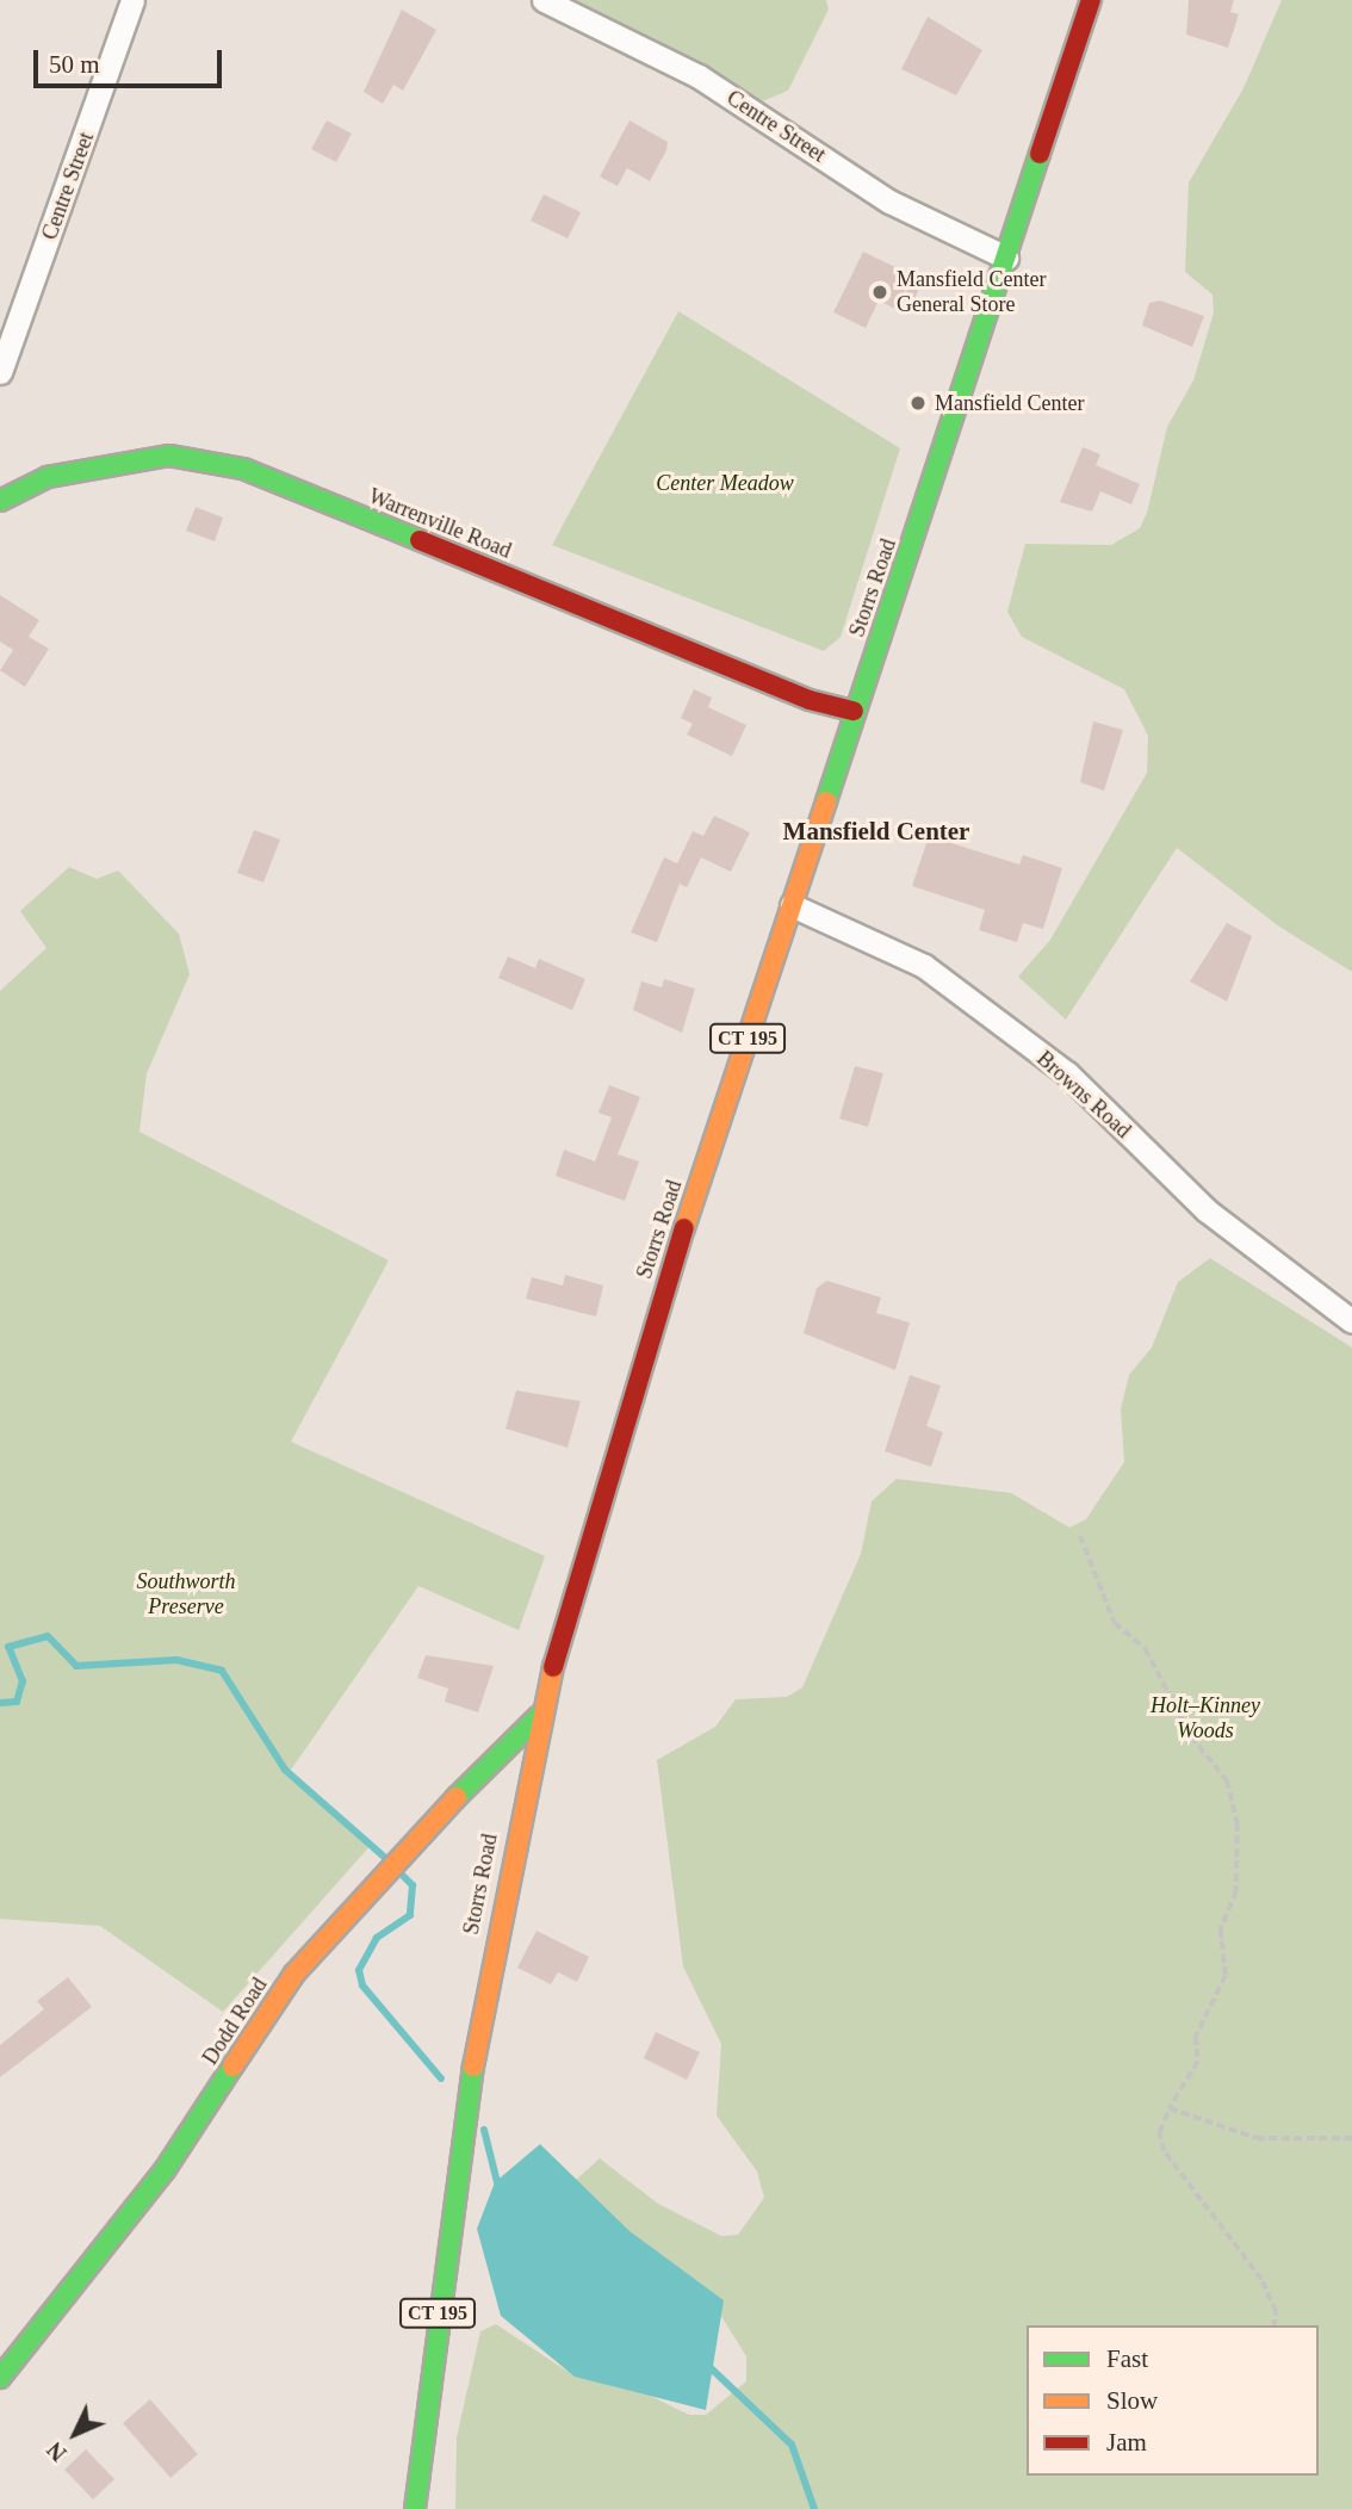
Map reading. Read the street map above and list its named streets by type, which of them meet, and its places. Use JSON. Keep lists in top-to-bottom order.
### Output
{
  "streets": {
    "main road": [
      "Warrenville Road",
      "Storrs Road",
      "CT 195",
      "Dodd Road"
    ],
    "street": ["Centre Street", "Browns Road"]
  },
  "crossings": [
    ["Centre Street", "Storrs Road"],
    ["Warrenville Road", "Storrs Road"],
    ["Storrs Road", "Browns Road"],
    ["Storrs Road", "Dodd Road"]
  ],
  "districts": ["Mansfield Center"],
  "parks": ["Center Meadow", "Southworth Preserve", "Holt–Kinney Woods"],
  "places": ["Mansfield Center General Store", "Mansfield Center"],
  "legend": ["Fast", "Slow", "Jam"],
  "scale_bar": "50 m",
  "north": "bottom left"
}
